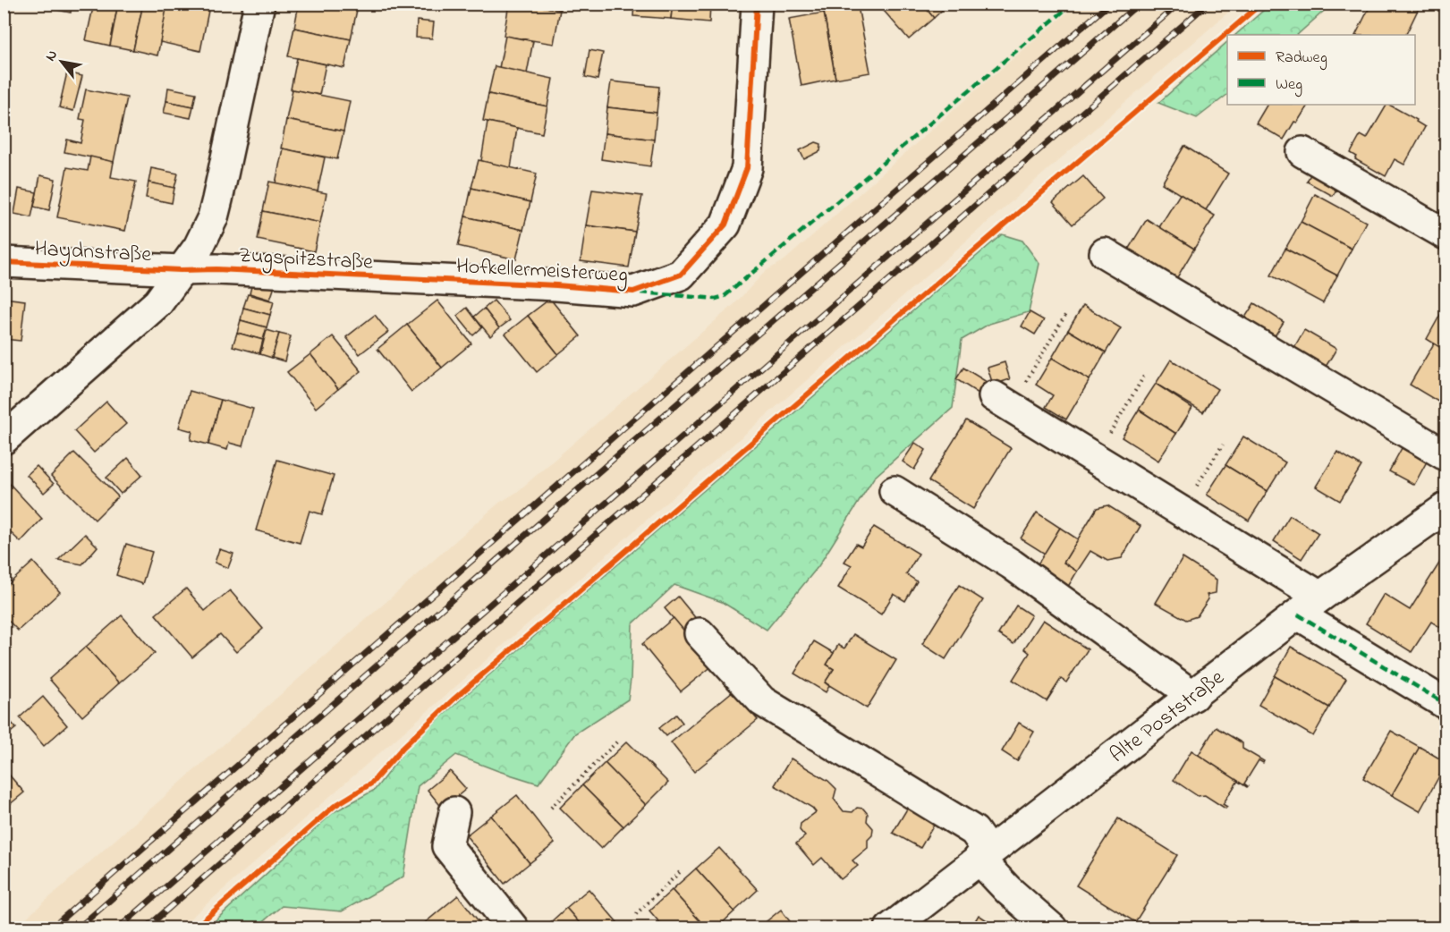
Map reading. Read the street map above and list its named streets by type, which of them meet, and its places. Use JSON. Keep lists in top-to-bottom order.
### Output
{
  "streets": {
    "street": [
      "Haydnstraße",
      "Zugspitzstraße",
      "Hofkellermeisterweg",
      "Alte Poststraße"
    ]
  },
  "crossings": [
    ["Haydnstraße", "Zugspitzstraße"],
    ["Zugspitzstraße", "Hofkellermeisterweg"]
  ],
  "legend": ["Radweg", "Weg"],
  "north": "top left"
}
